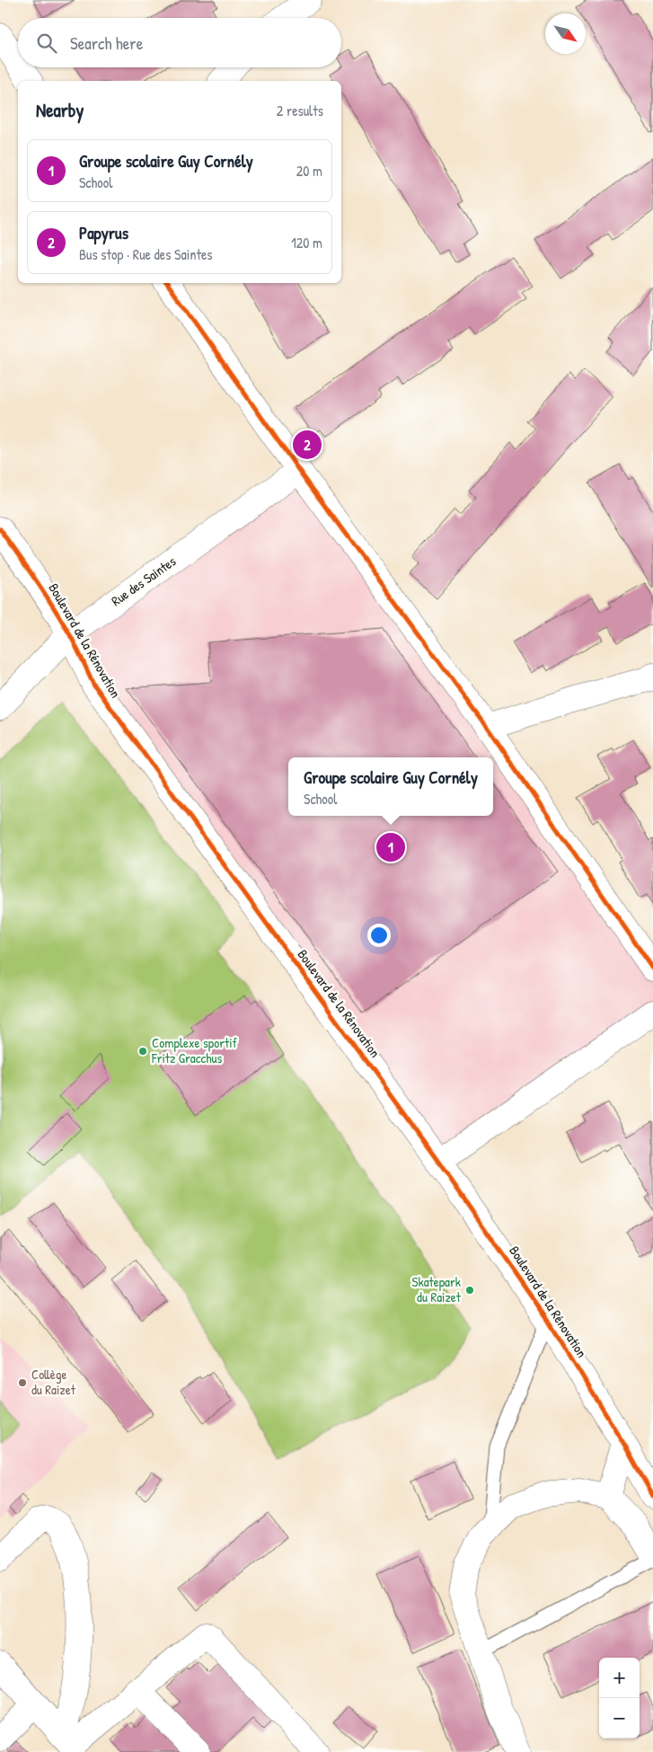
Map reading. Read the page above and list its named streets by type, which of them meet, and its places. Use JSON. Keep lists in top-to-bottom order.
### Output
{
  "streets": {
    "street": ["Rue des Saintes", "Boulevard de la Rénovation"]
  },
  "crossings": [
    ["Rue des Saintes", "Boulevard de la Rénovation"]
  ],
  "places": ["Complexe sportif Fritz Gracchus", "Skatepark du Raizet", "Collège du Raizet"],
  "north": "bottom right",
  "page": {
    "search": "Search here",
    "heading": ["Nearby", "2 results"],
    "list": [
      {
        "mark": "1",
        "name": "Groupe scolaire Guy Cornély",
        "note": "School",
        "value": "20 m"
      },
      {
        "mark": "2",
        "name": "Papyrus",
        "note": "Bus stop · Rue des Saintes",
        "value": "120 m"
      }
    ],
    "pins": ["2", "1"],
    "popup": ["Groupe scolaire Guy Cornély", "School"],
    "map_buttons": ["+", "−"]
  }
}
